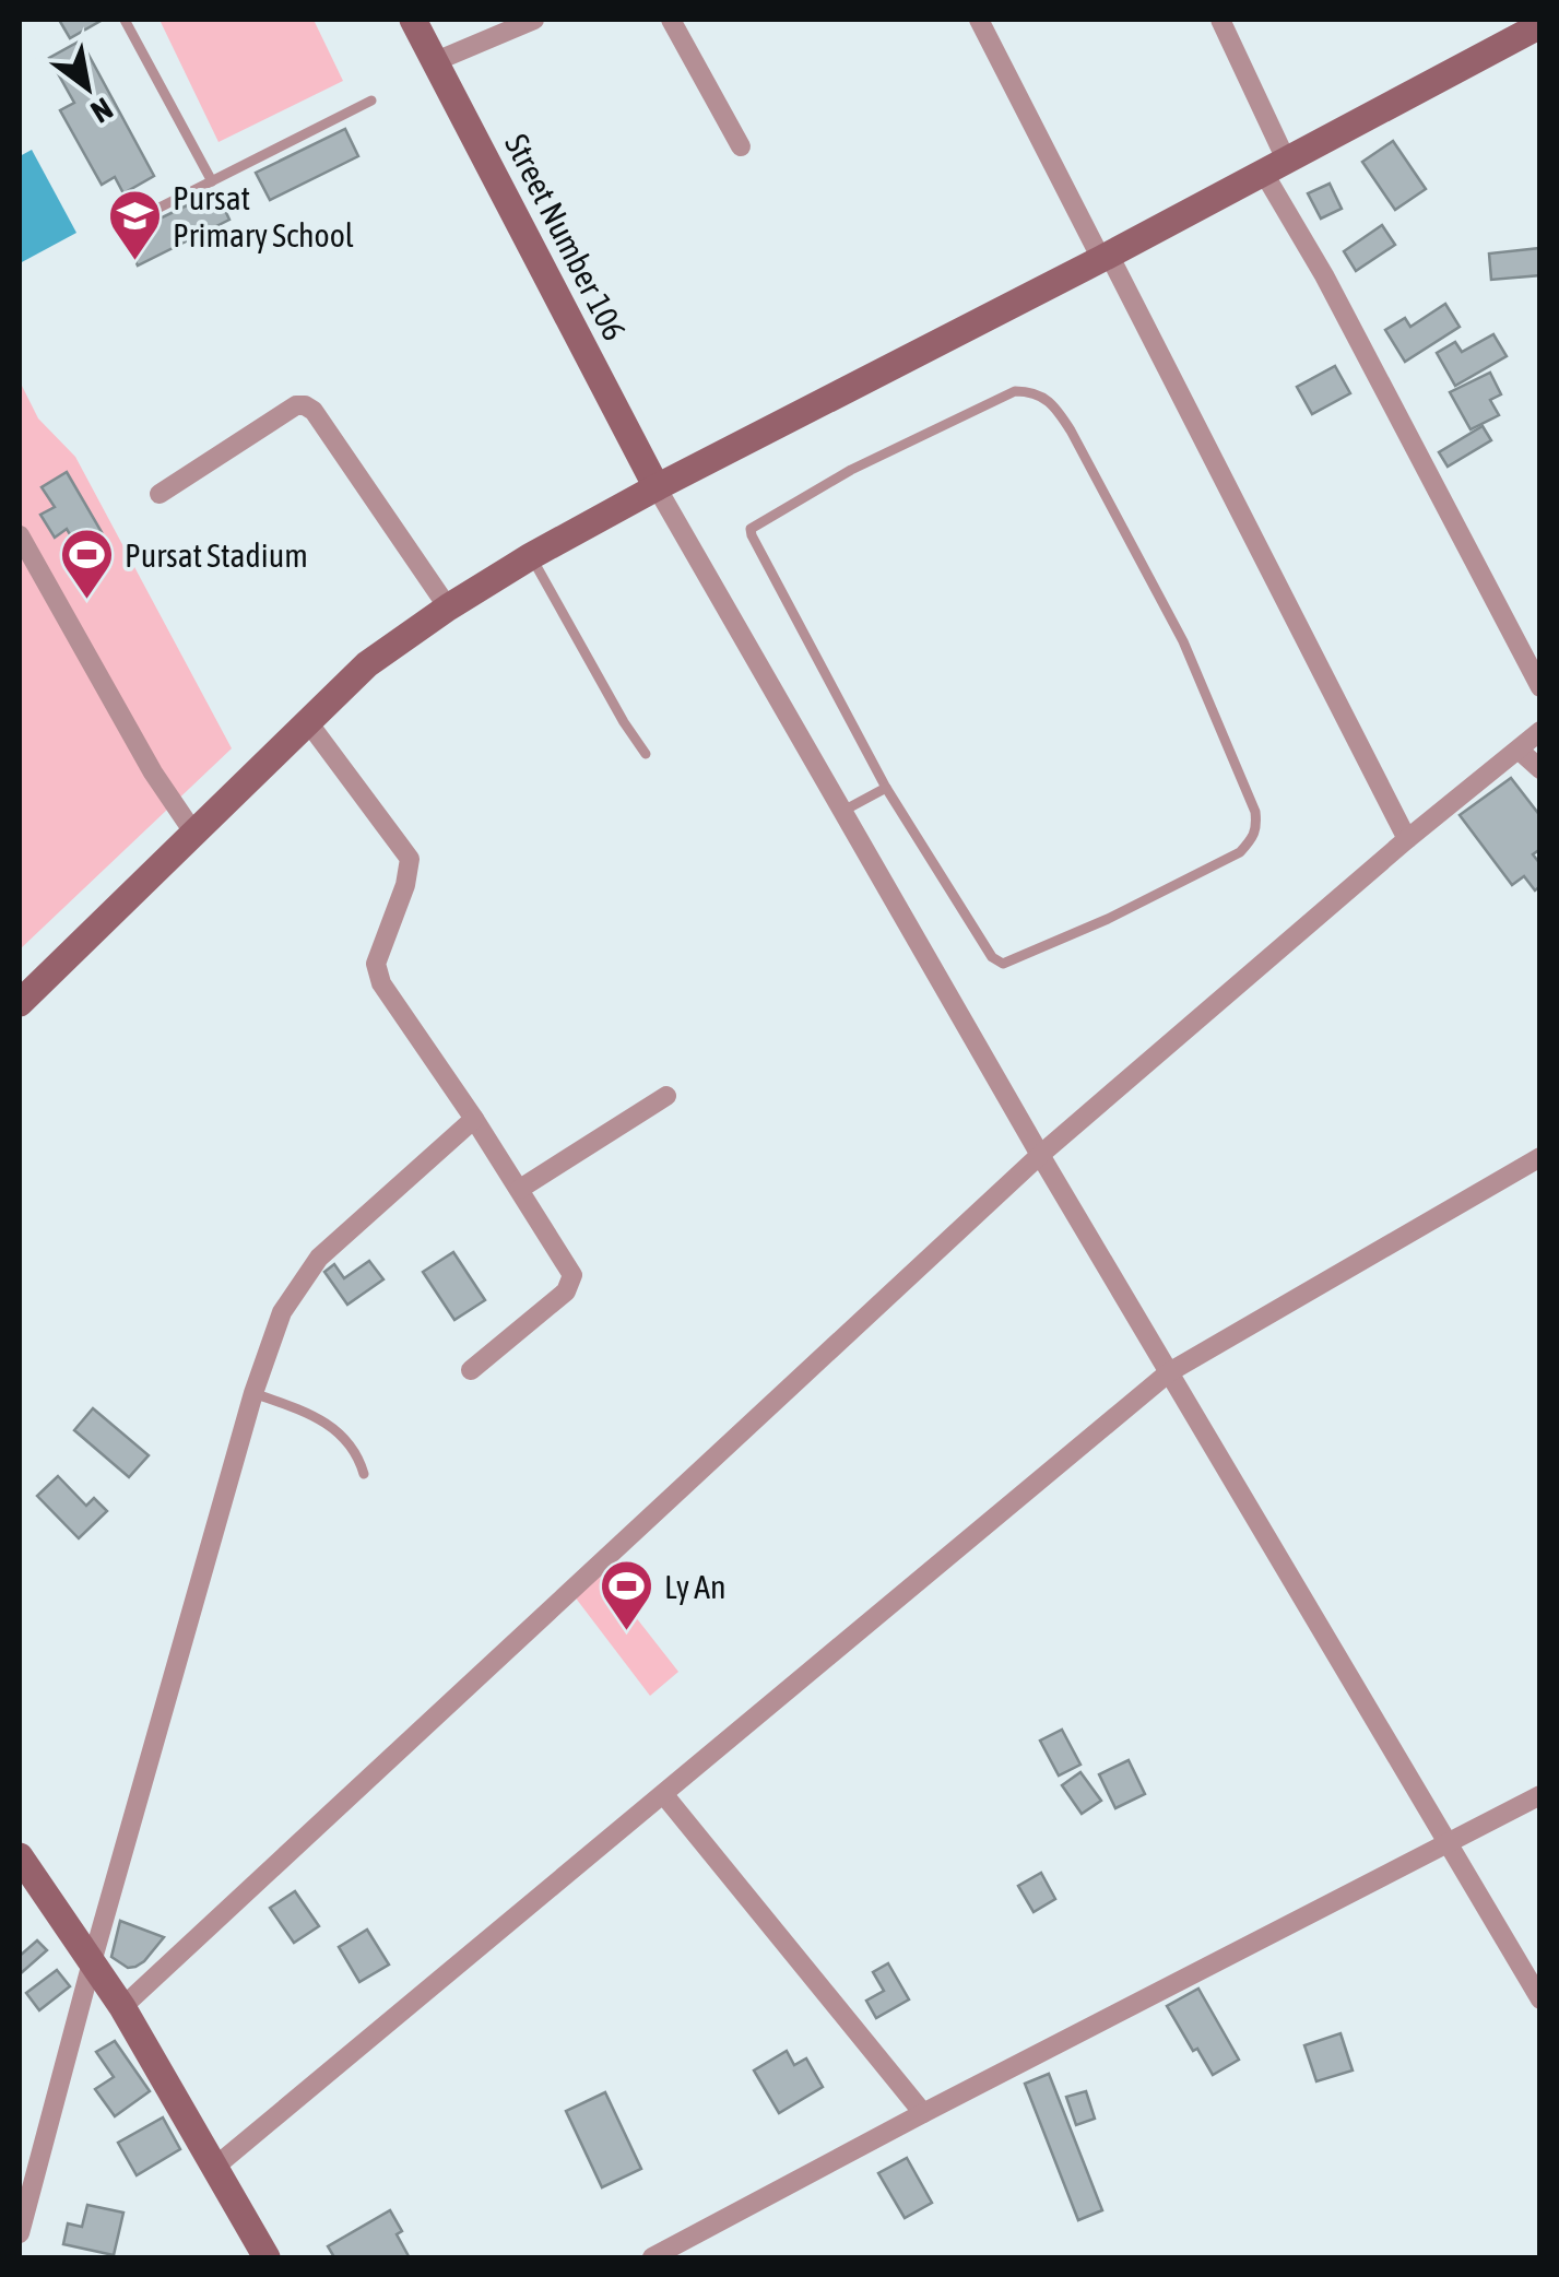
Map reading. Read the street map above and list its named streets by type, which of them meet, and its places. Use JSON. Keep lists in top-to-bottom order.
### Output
{
  "streets": {
    "street": ["Street Number 106"]
  },
  "places": {
    "school or university": ["Pursat Primary School"],
    "sports": ["Pursat Stadium", "Ly An"]
  },
  "north": "bottom right"
}
